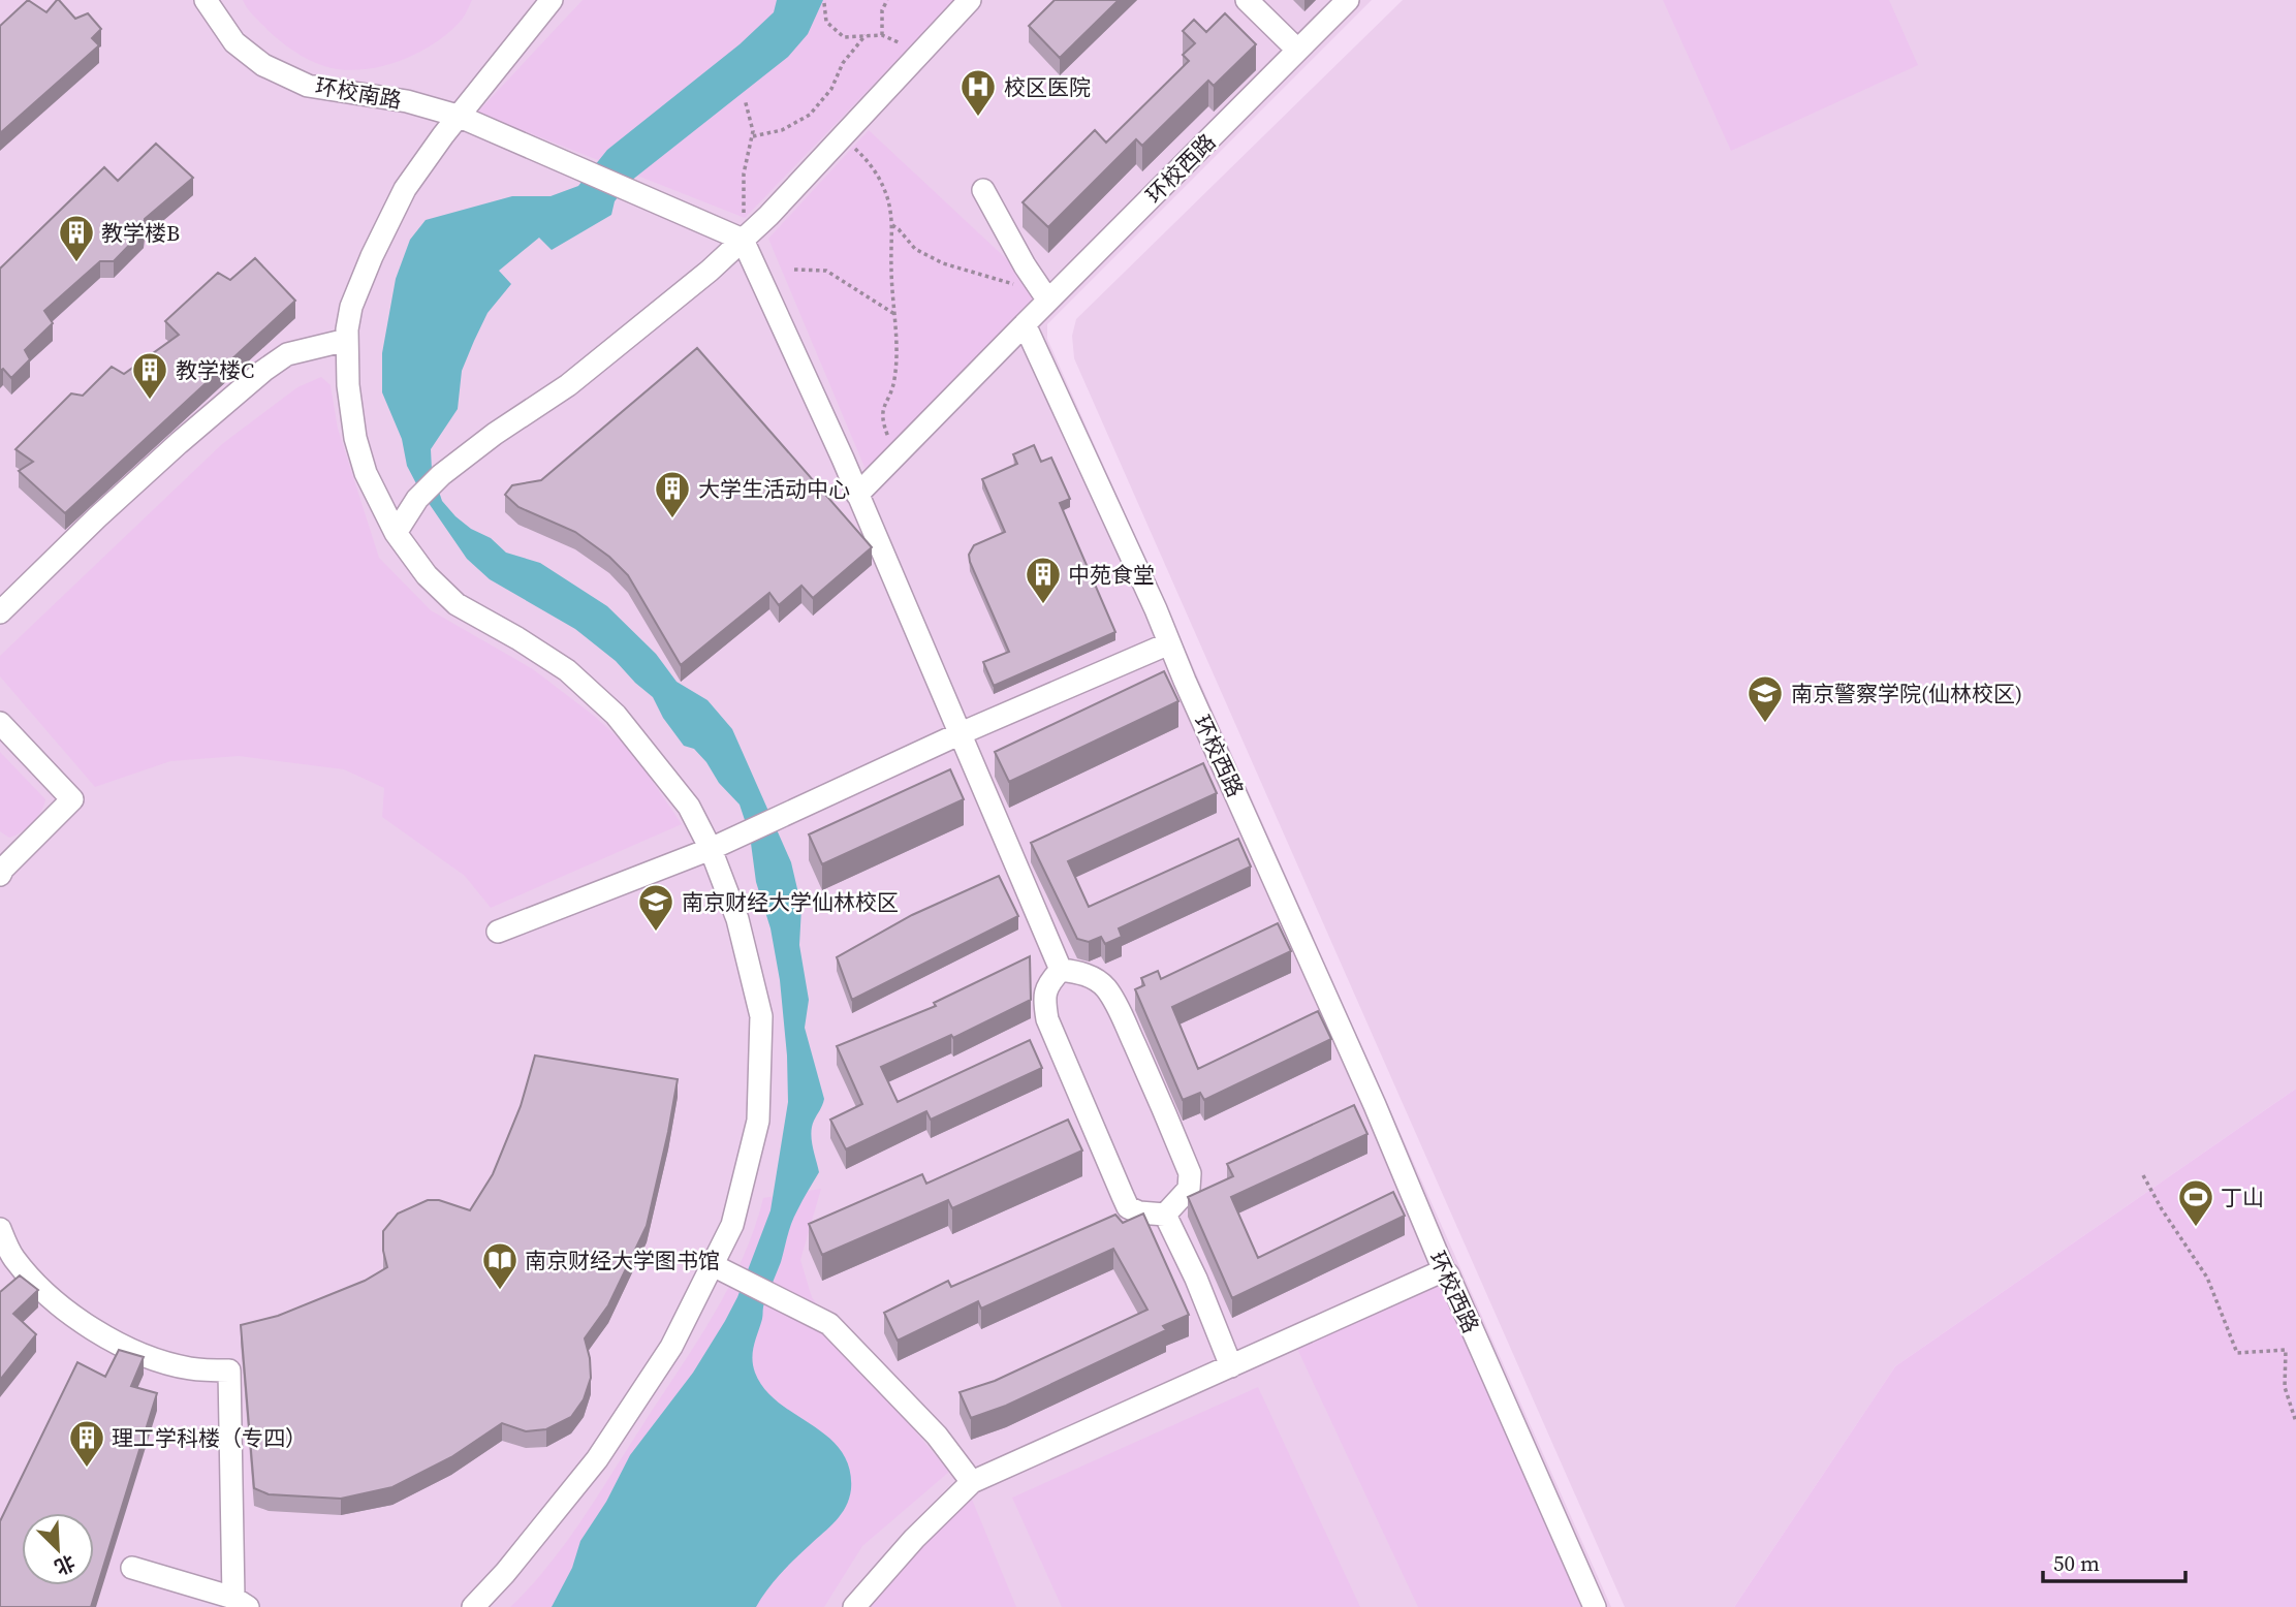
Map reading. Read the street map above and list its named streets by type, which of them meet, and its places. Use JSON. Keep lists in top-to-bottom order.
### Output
{
  "streets": {
    "street": ["环校南路", "环校西路"]
  },
  "places": {
    "hospital": ["校区医院"],
    "building": [
      "教学楼B",
      "教学楼C",
      "大学生活动中心",
      "中苑食堂",
      "理工学科楼（专四）"
    ],
    "school or university": ["南京警察学院(仙林校区)", "南京财经大学仙林校区"],
    "sports": ["丁山"],
    "library": ["南京财经大学图书馆"]
  },
  "scale_bar": "50 m",
  "north": "bottom right"
}
